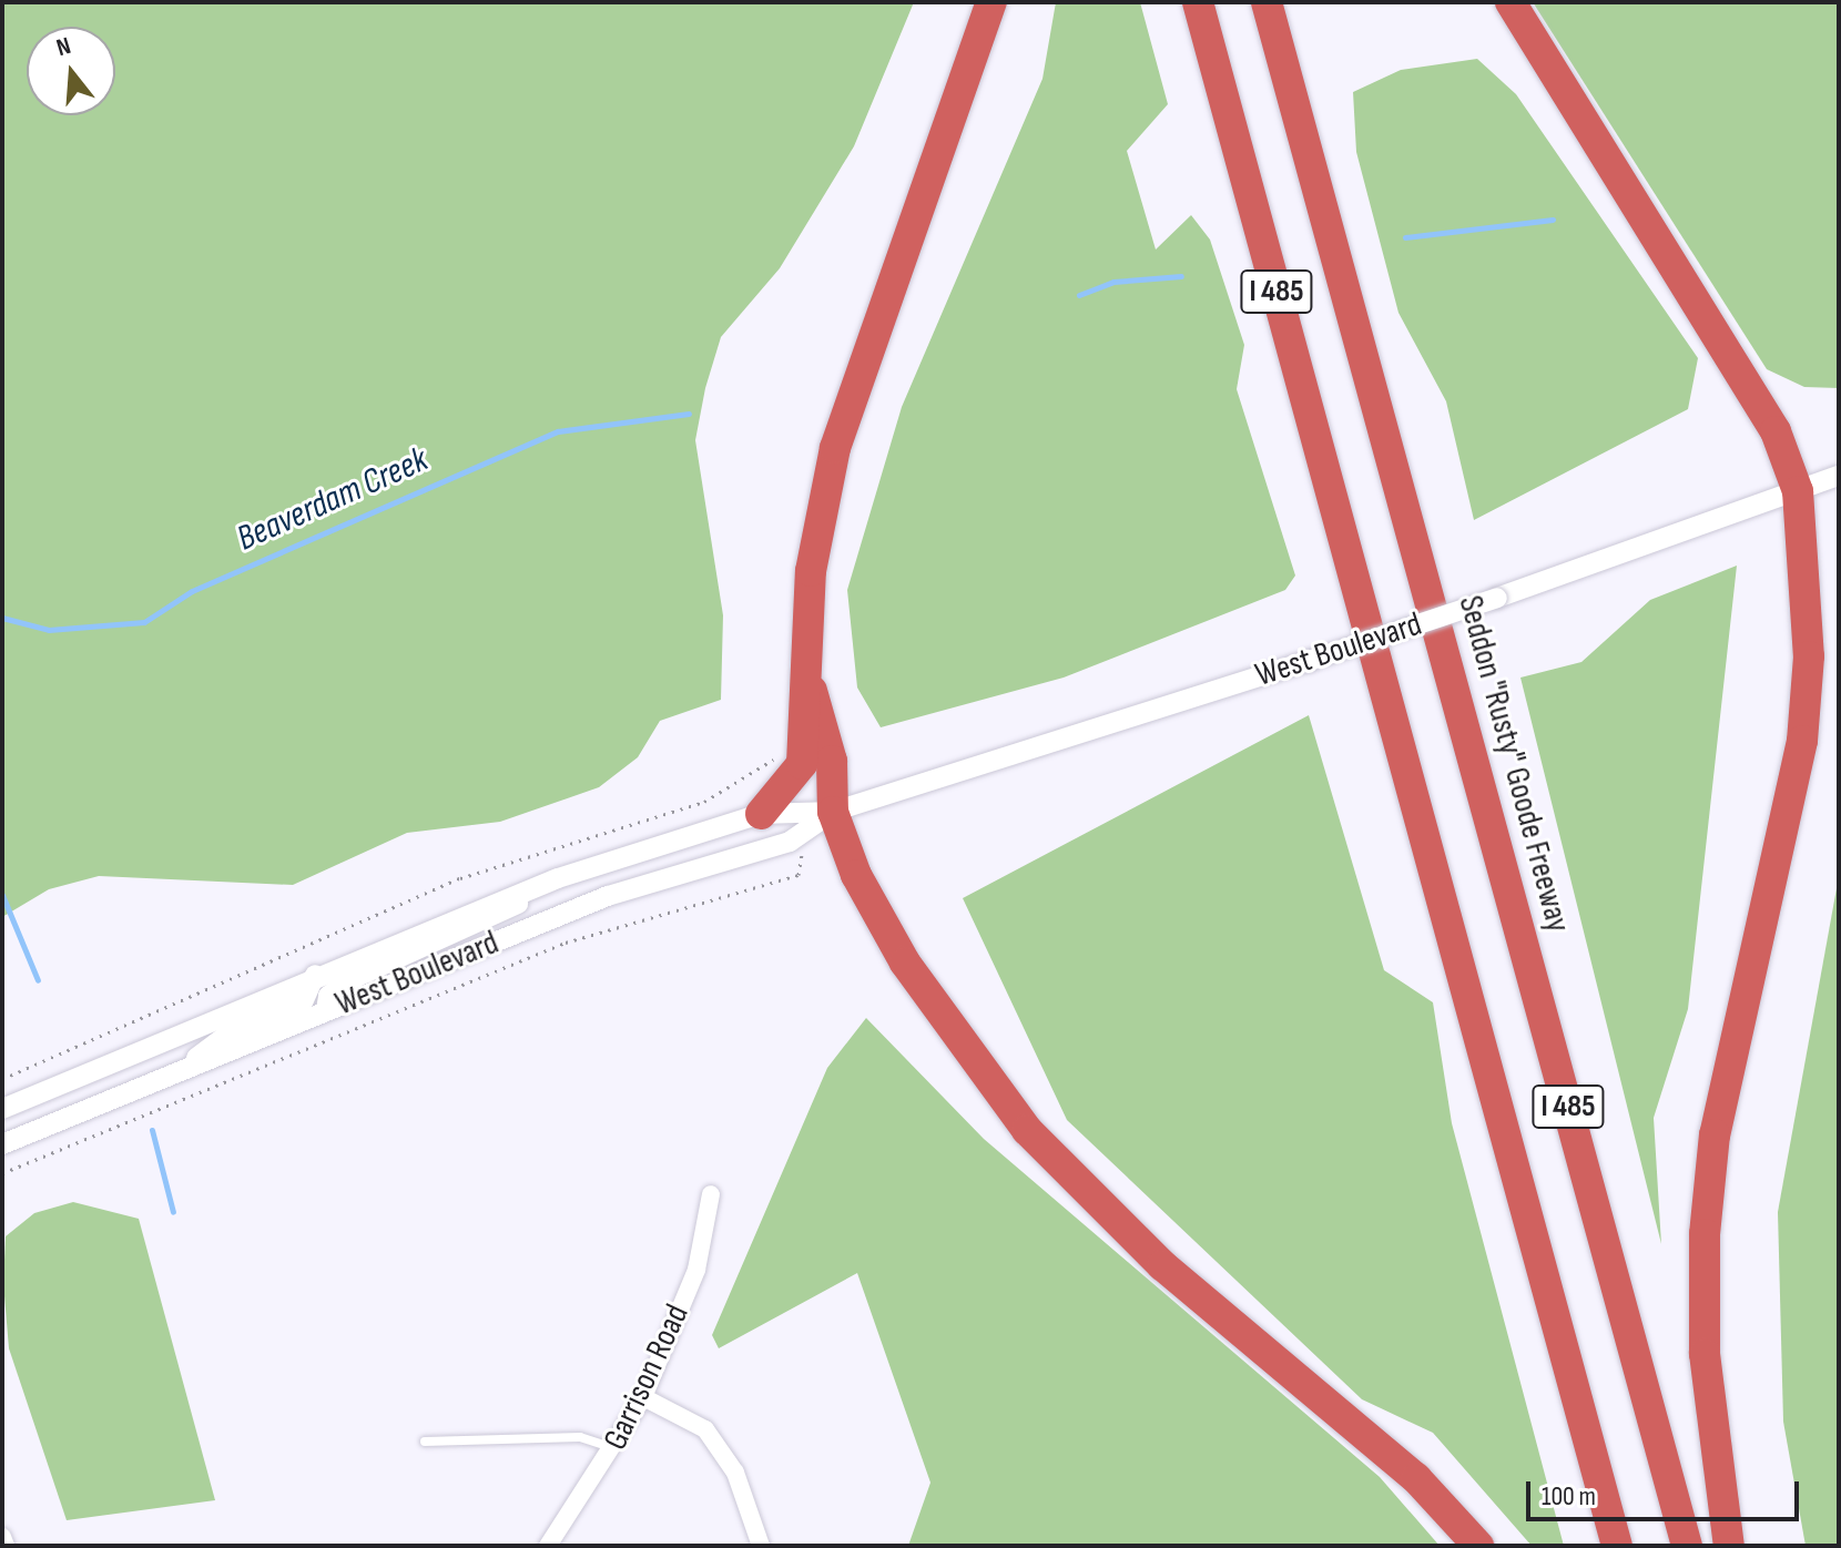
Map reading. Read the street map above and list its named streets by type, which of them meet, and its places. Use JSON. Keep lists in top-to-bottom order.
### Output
{
  "streets": {
    "highway": ["I 485", "Seddon \"Rusty\" Goode Freeway"],
    "street": ["West Boulevard", "Garrison Road"]
  },
  "water": ["Beaverdam Creek"],
  "scale_bar": "100 m",
  "north": "top"
}
